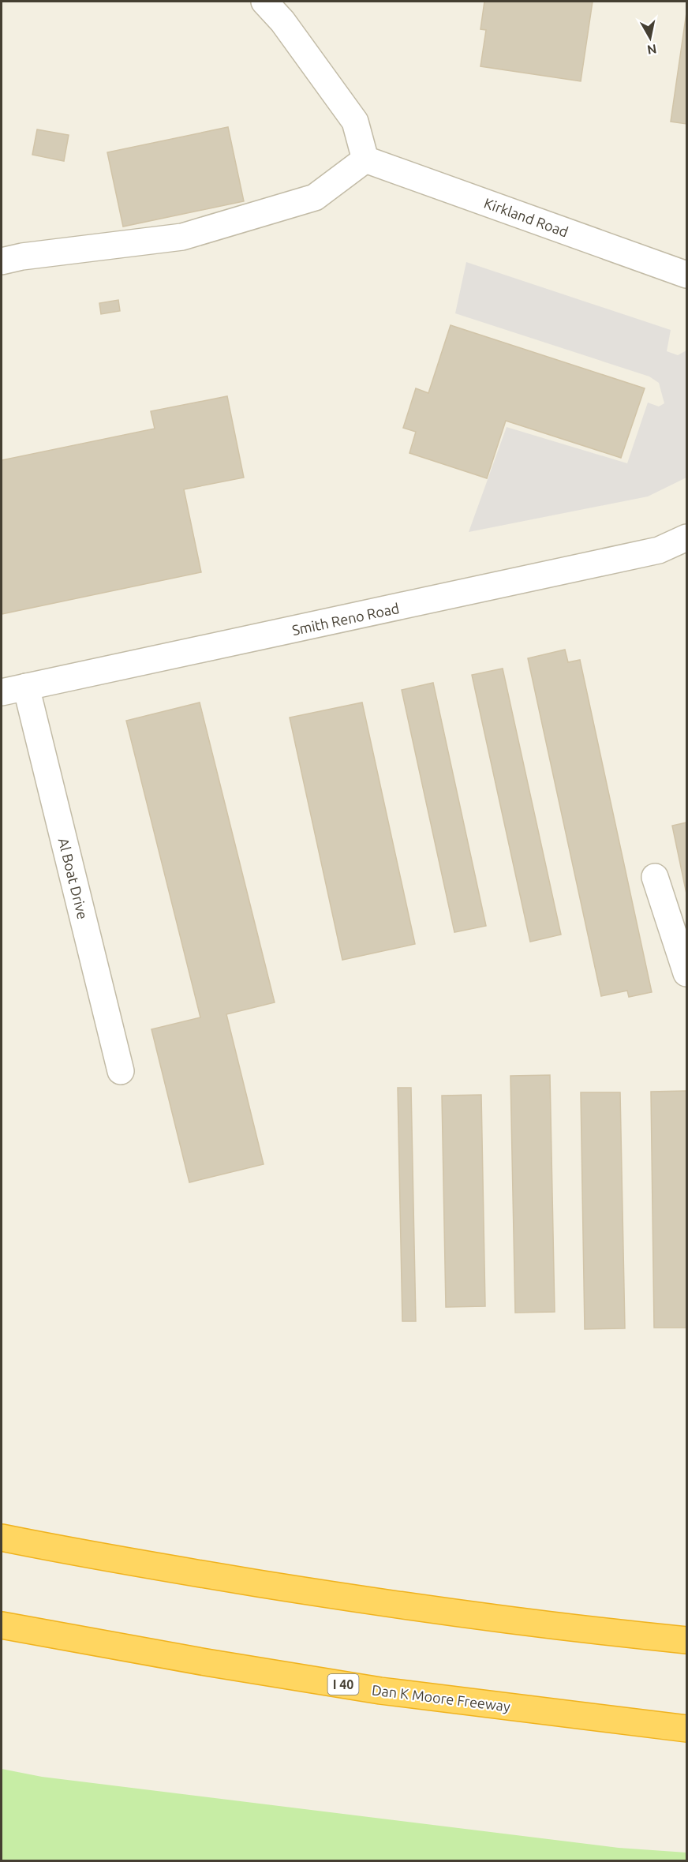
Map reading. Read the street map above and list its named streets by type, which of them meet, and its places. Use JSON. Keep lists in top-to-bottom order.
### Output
{
  "streets": {
    "highway": ["I 40", "Dan K Moore Freeway"],
    "street": ["Kirkland Road", "Smith Reno Road", "Al Boat Drive"]
  },
  "crossings": [
    ["Smith Reno Road", "Al Boat Drive"]
  ],
  "north": "bottom"
}
